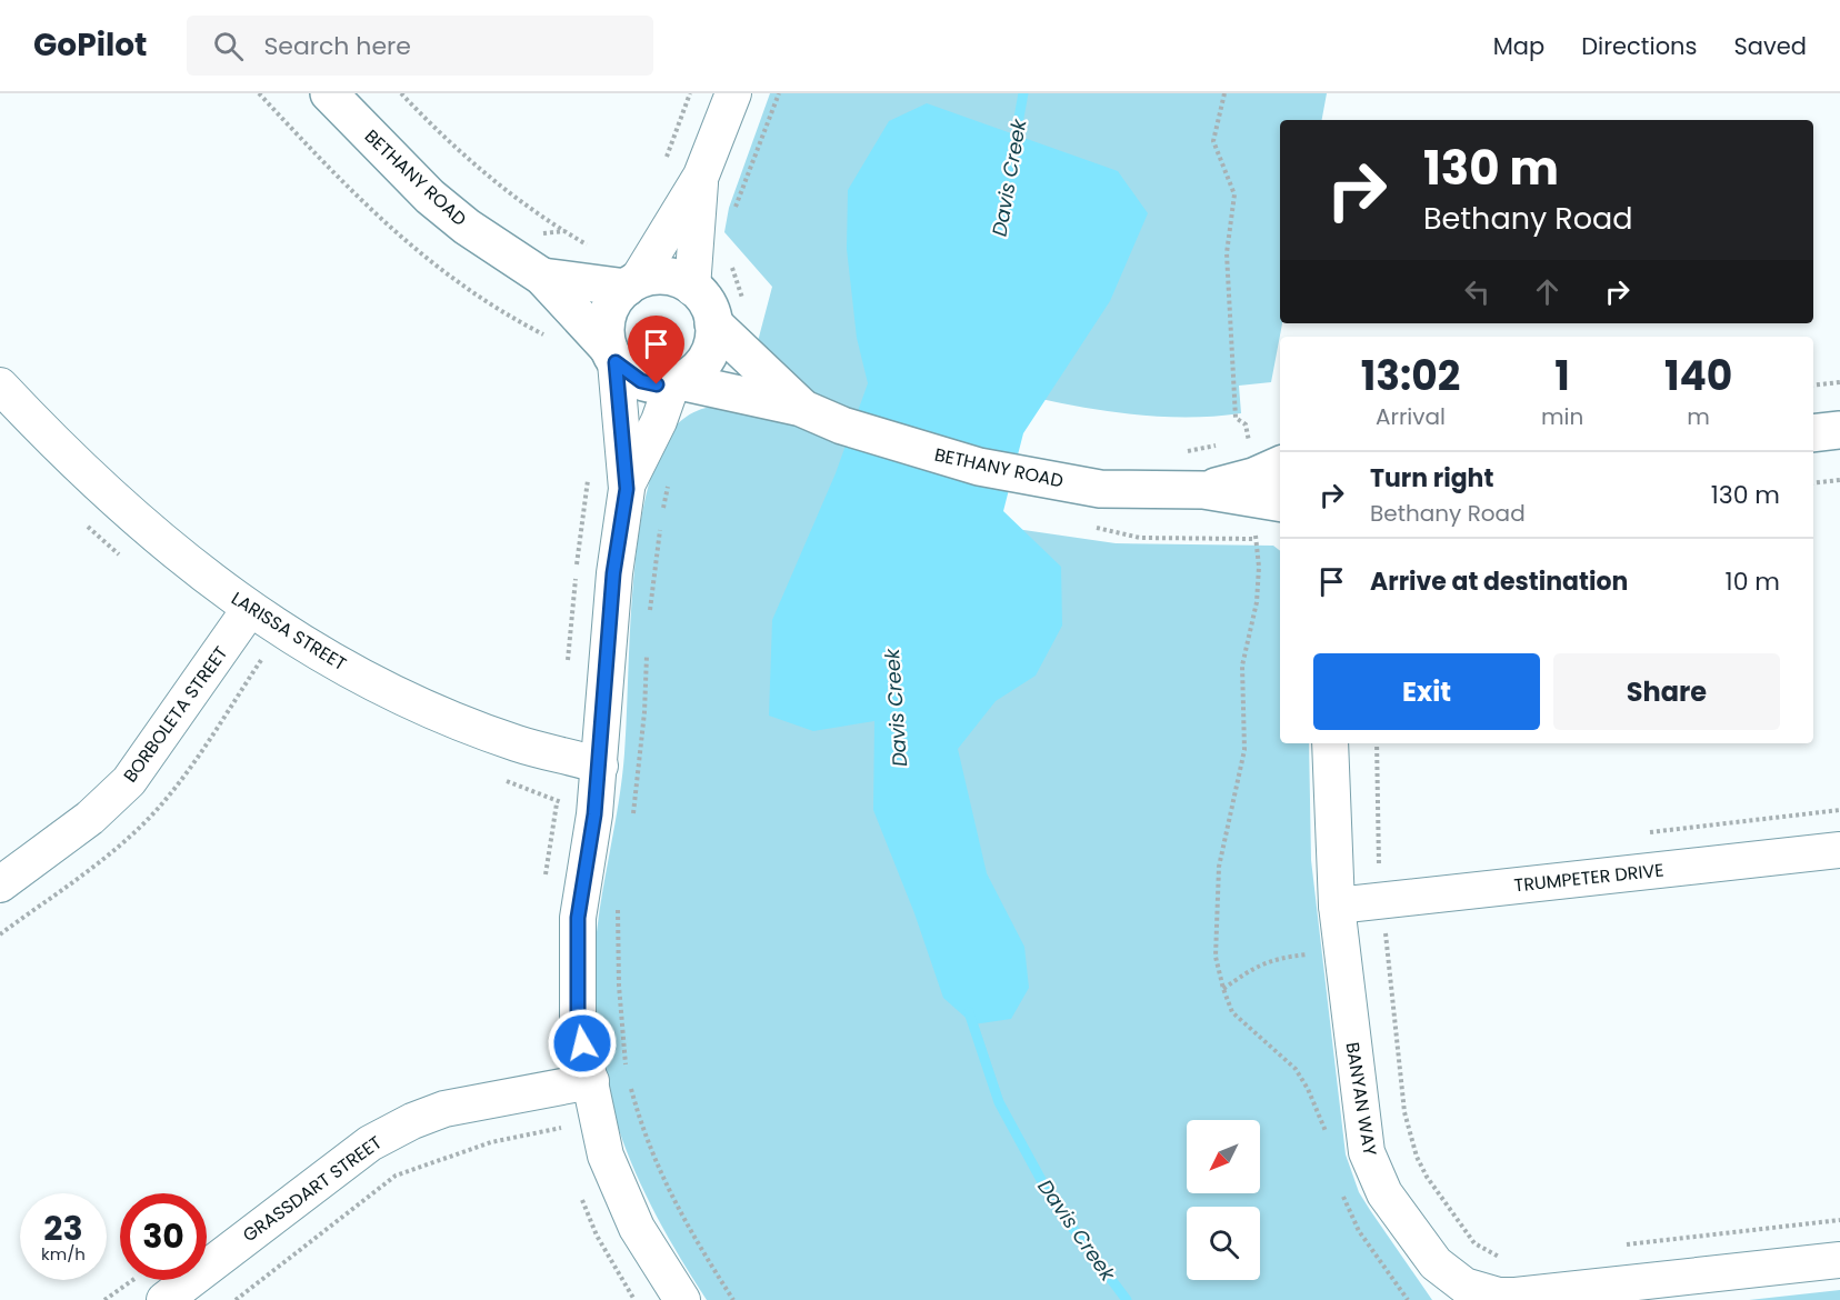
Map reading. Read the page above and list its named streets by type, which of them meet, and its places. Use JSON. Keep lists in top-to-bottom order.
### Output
{
  "streets": {
    "street": [
      "BETHANY ROAD",
      "LARISSA STREET",
      "BORBOLETA STREET",
      "TRUMPETER DRIVE",
      "BANYAN WAY",
      "GRASSDART STREET"
    ]
  },
  "crossings": [
    ["LARISSA STREET", "BORBOLETA STREET"],
    ["TRUMPETER DRIVE", "BANYAN WAY"]
  ],
  "water": ["Davis Creek"],
  "north": "bottom left",
  "page": {
    "header": "GoPilot",
    "search": "Search here",
    "nav": ["Map", "Directions", "Saved"],
    "turn": ["130 m", "Bethany Road"],
    "eta": [
      "13:02",
      "Arrival",
      "1",
      "min",
      "140",
      "m"
    ],
    "list": [
      {
        "name": "Turn right",
        "note": "Bethany Road",
        "value": "130 m"
      },
      {
        "name": "Arrive at destination",
        "value": "10 m"
      }
    ],
    "buttons": ["Exit", "Share"],
    "speed": "23 km/h",
    "limit": "30"
  }
}
